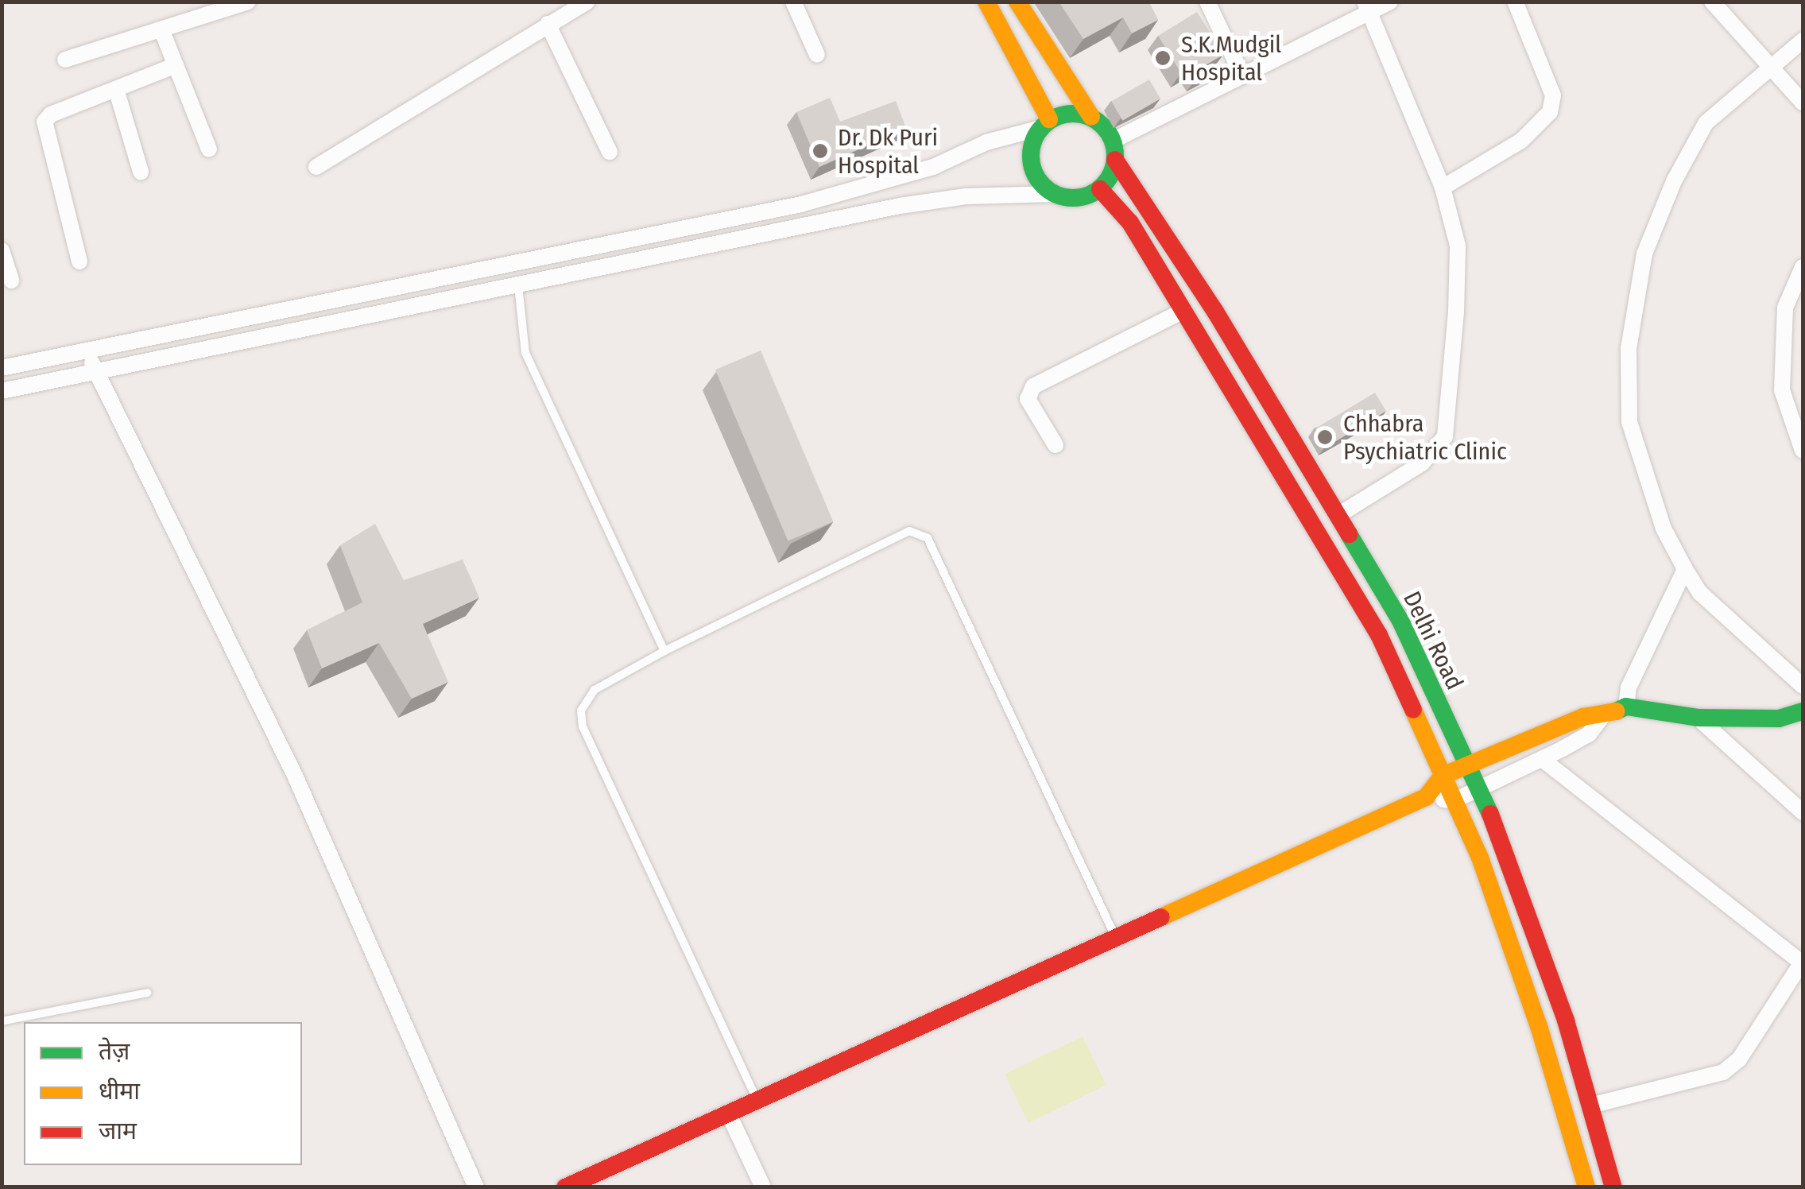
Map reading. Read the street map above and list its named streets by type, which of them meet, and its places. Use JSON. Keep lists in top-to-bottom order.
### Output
{
  "streets": {
    "main road": ["Delhi Road"]
  },
  "places": ["S.K.Mudgil Hospital", "Dr. Dk Puri Hospital", "Chhabra Psychiatric Clinic"],
  "legend": ["तेज़", "धीमा", "जाम"]
}
